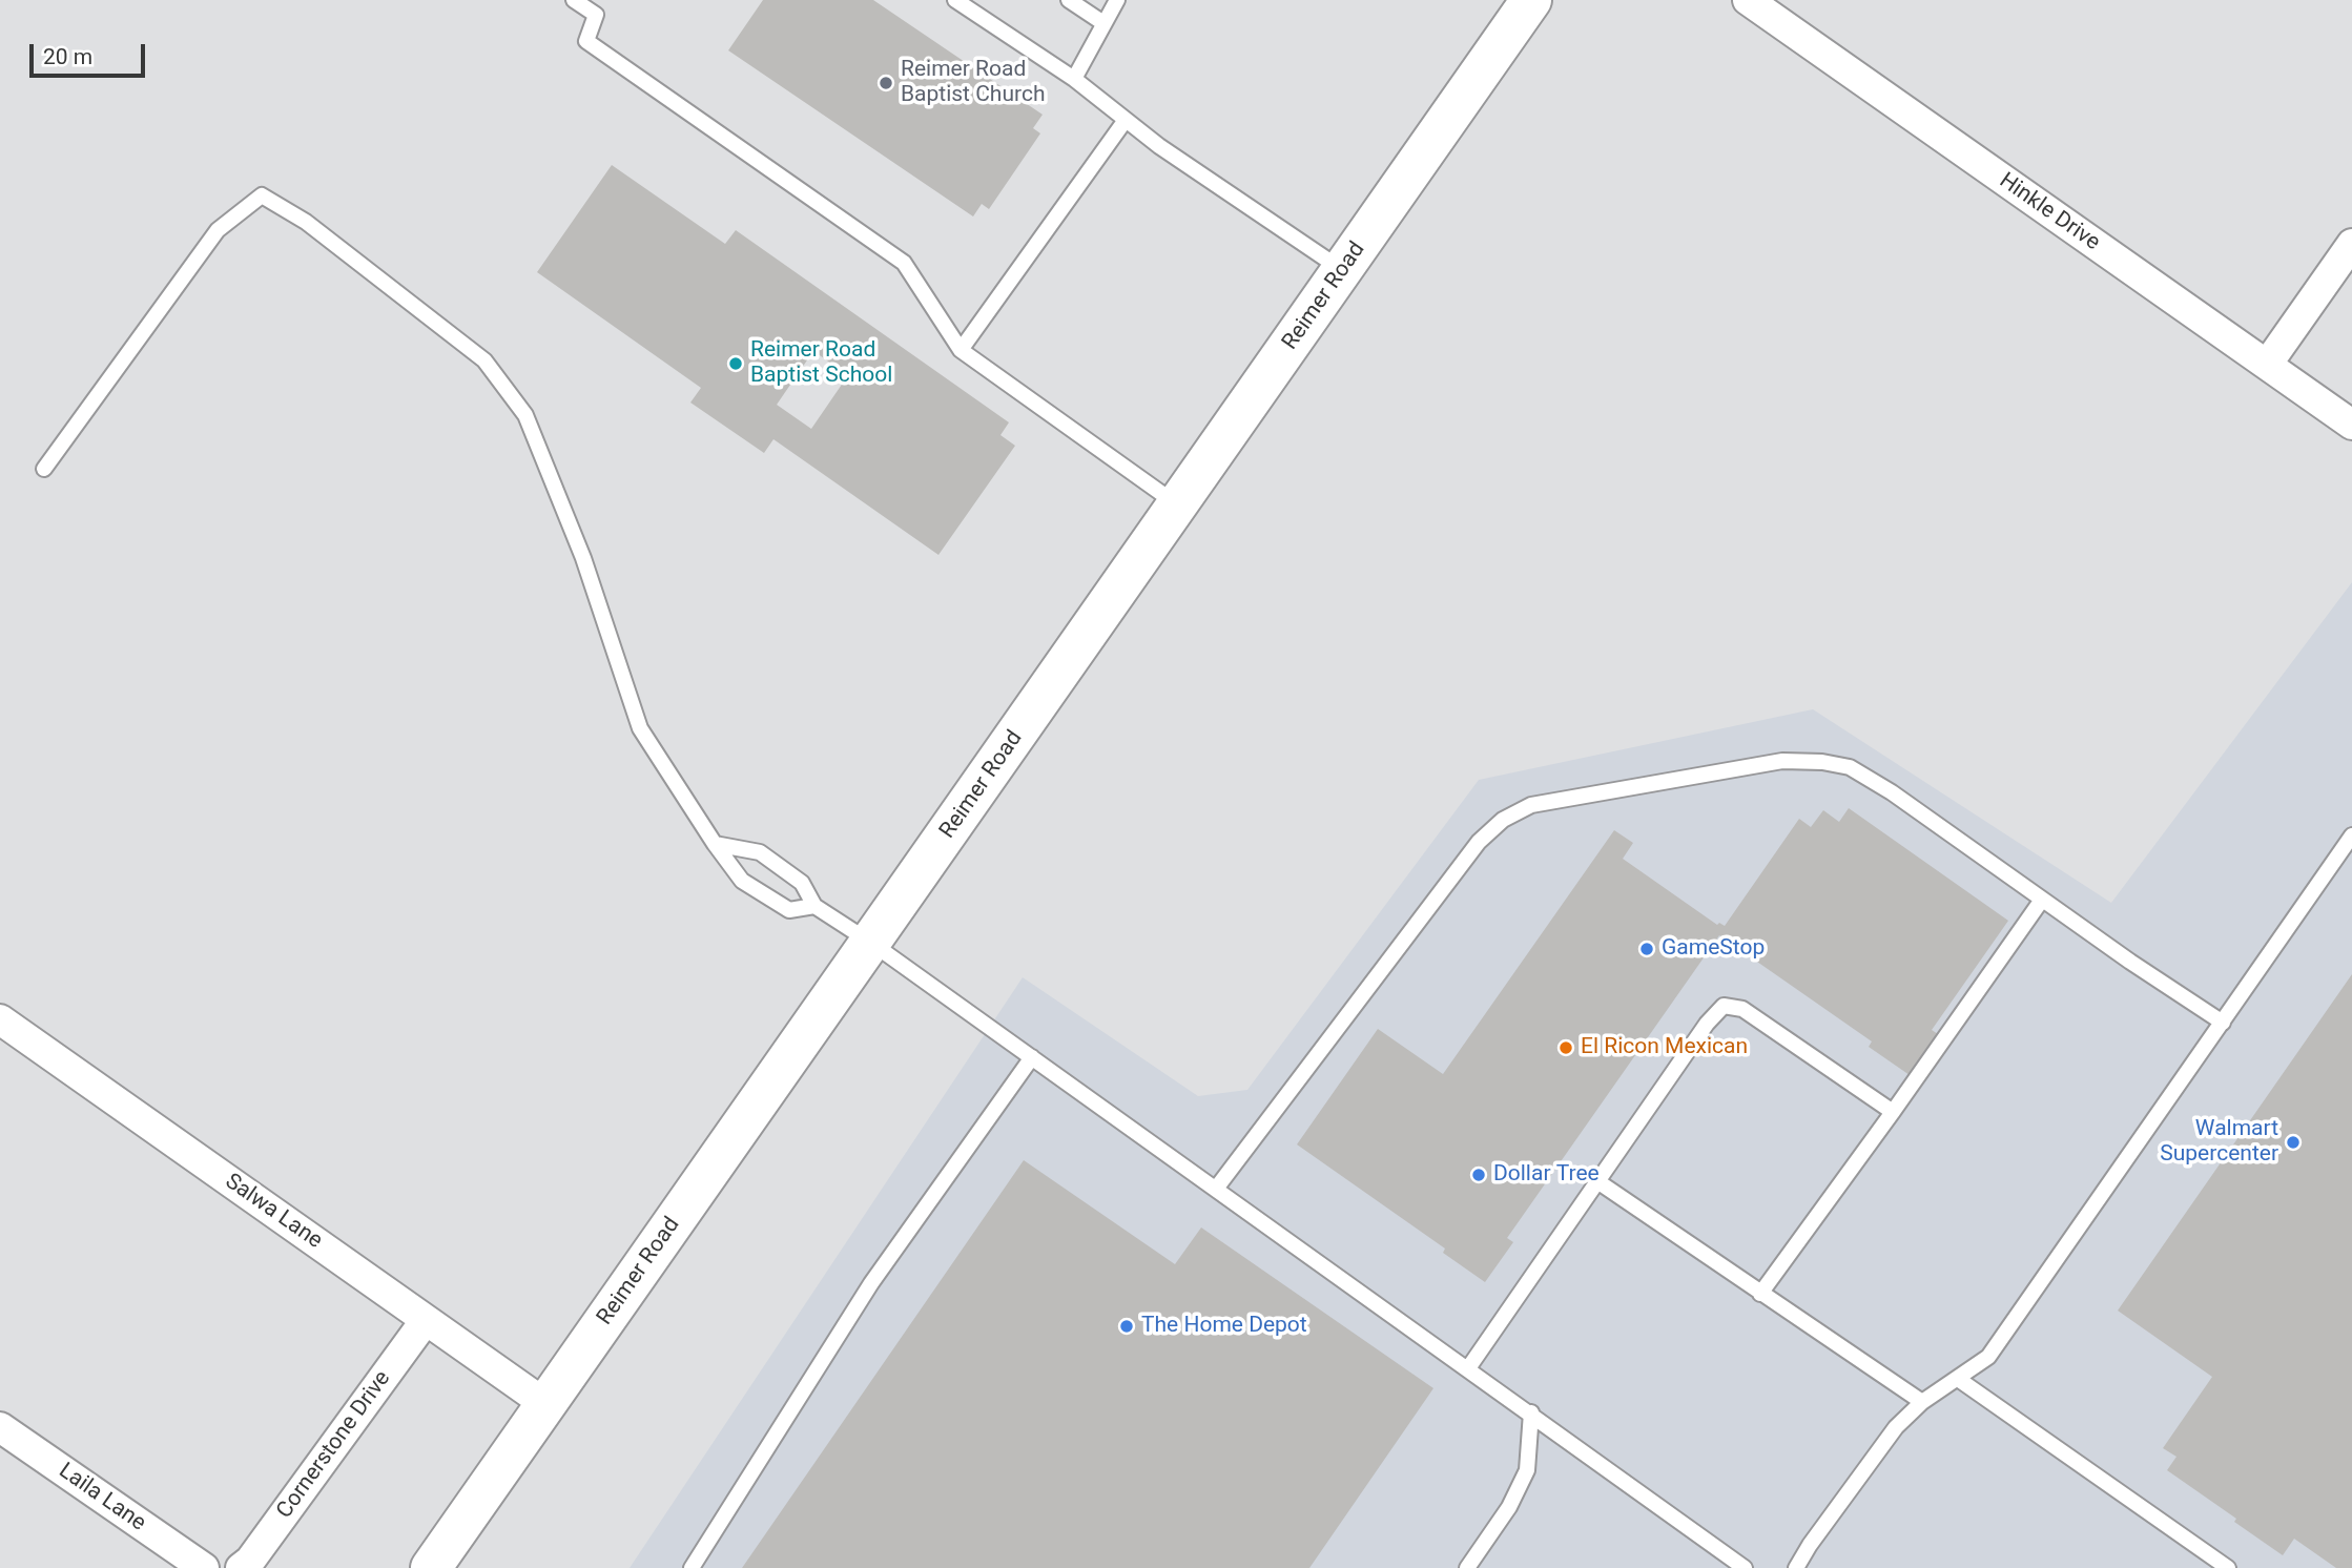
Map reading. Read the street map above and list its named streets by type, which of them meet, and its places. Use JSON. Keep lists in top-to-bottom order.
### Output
{
  "streets": {
    "street": [
      "Hinkle Drive",
      "Reimer Road",
      "Salwa Lane",
      "Cornerstone Drive",
      "Laila Lane"
    ]
  },
  "crossings": [
    ["Reimer Road", "Salwa Lane"],
    ["Salwa Lane", "Cornerstone Drive"]
  ],
  "places": [
    "Reimer Road Baptist Church",
    "Reimer Road Baptist School",
    "GameStop",
    "El Ricon Mexican",
    "Walmart Supercenter",
    "Dollar Tree",
    "The Home Depot"
  ],
  "scale_bar": "20 m"
}
